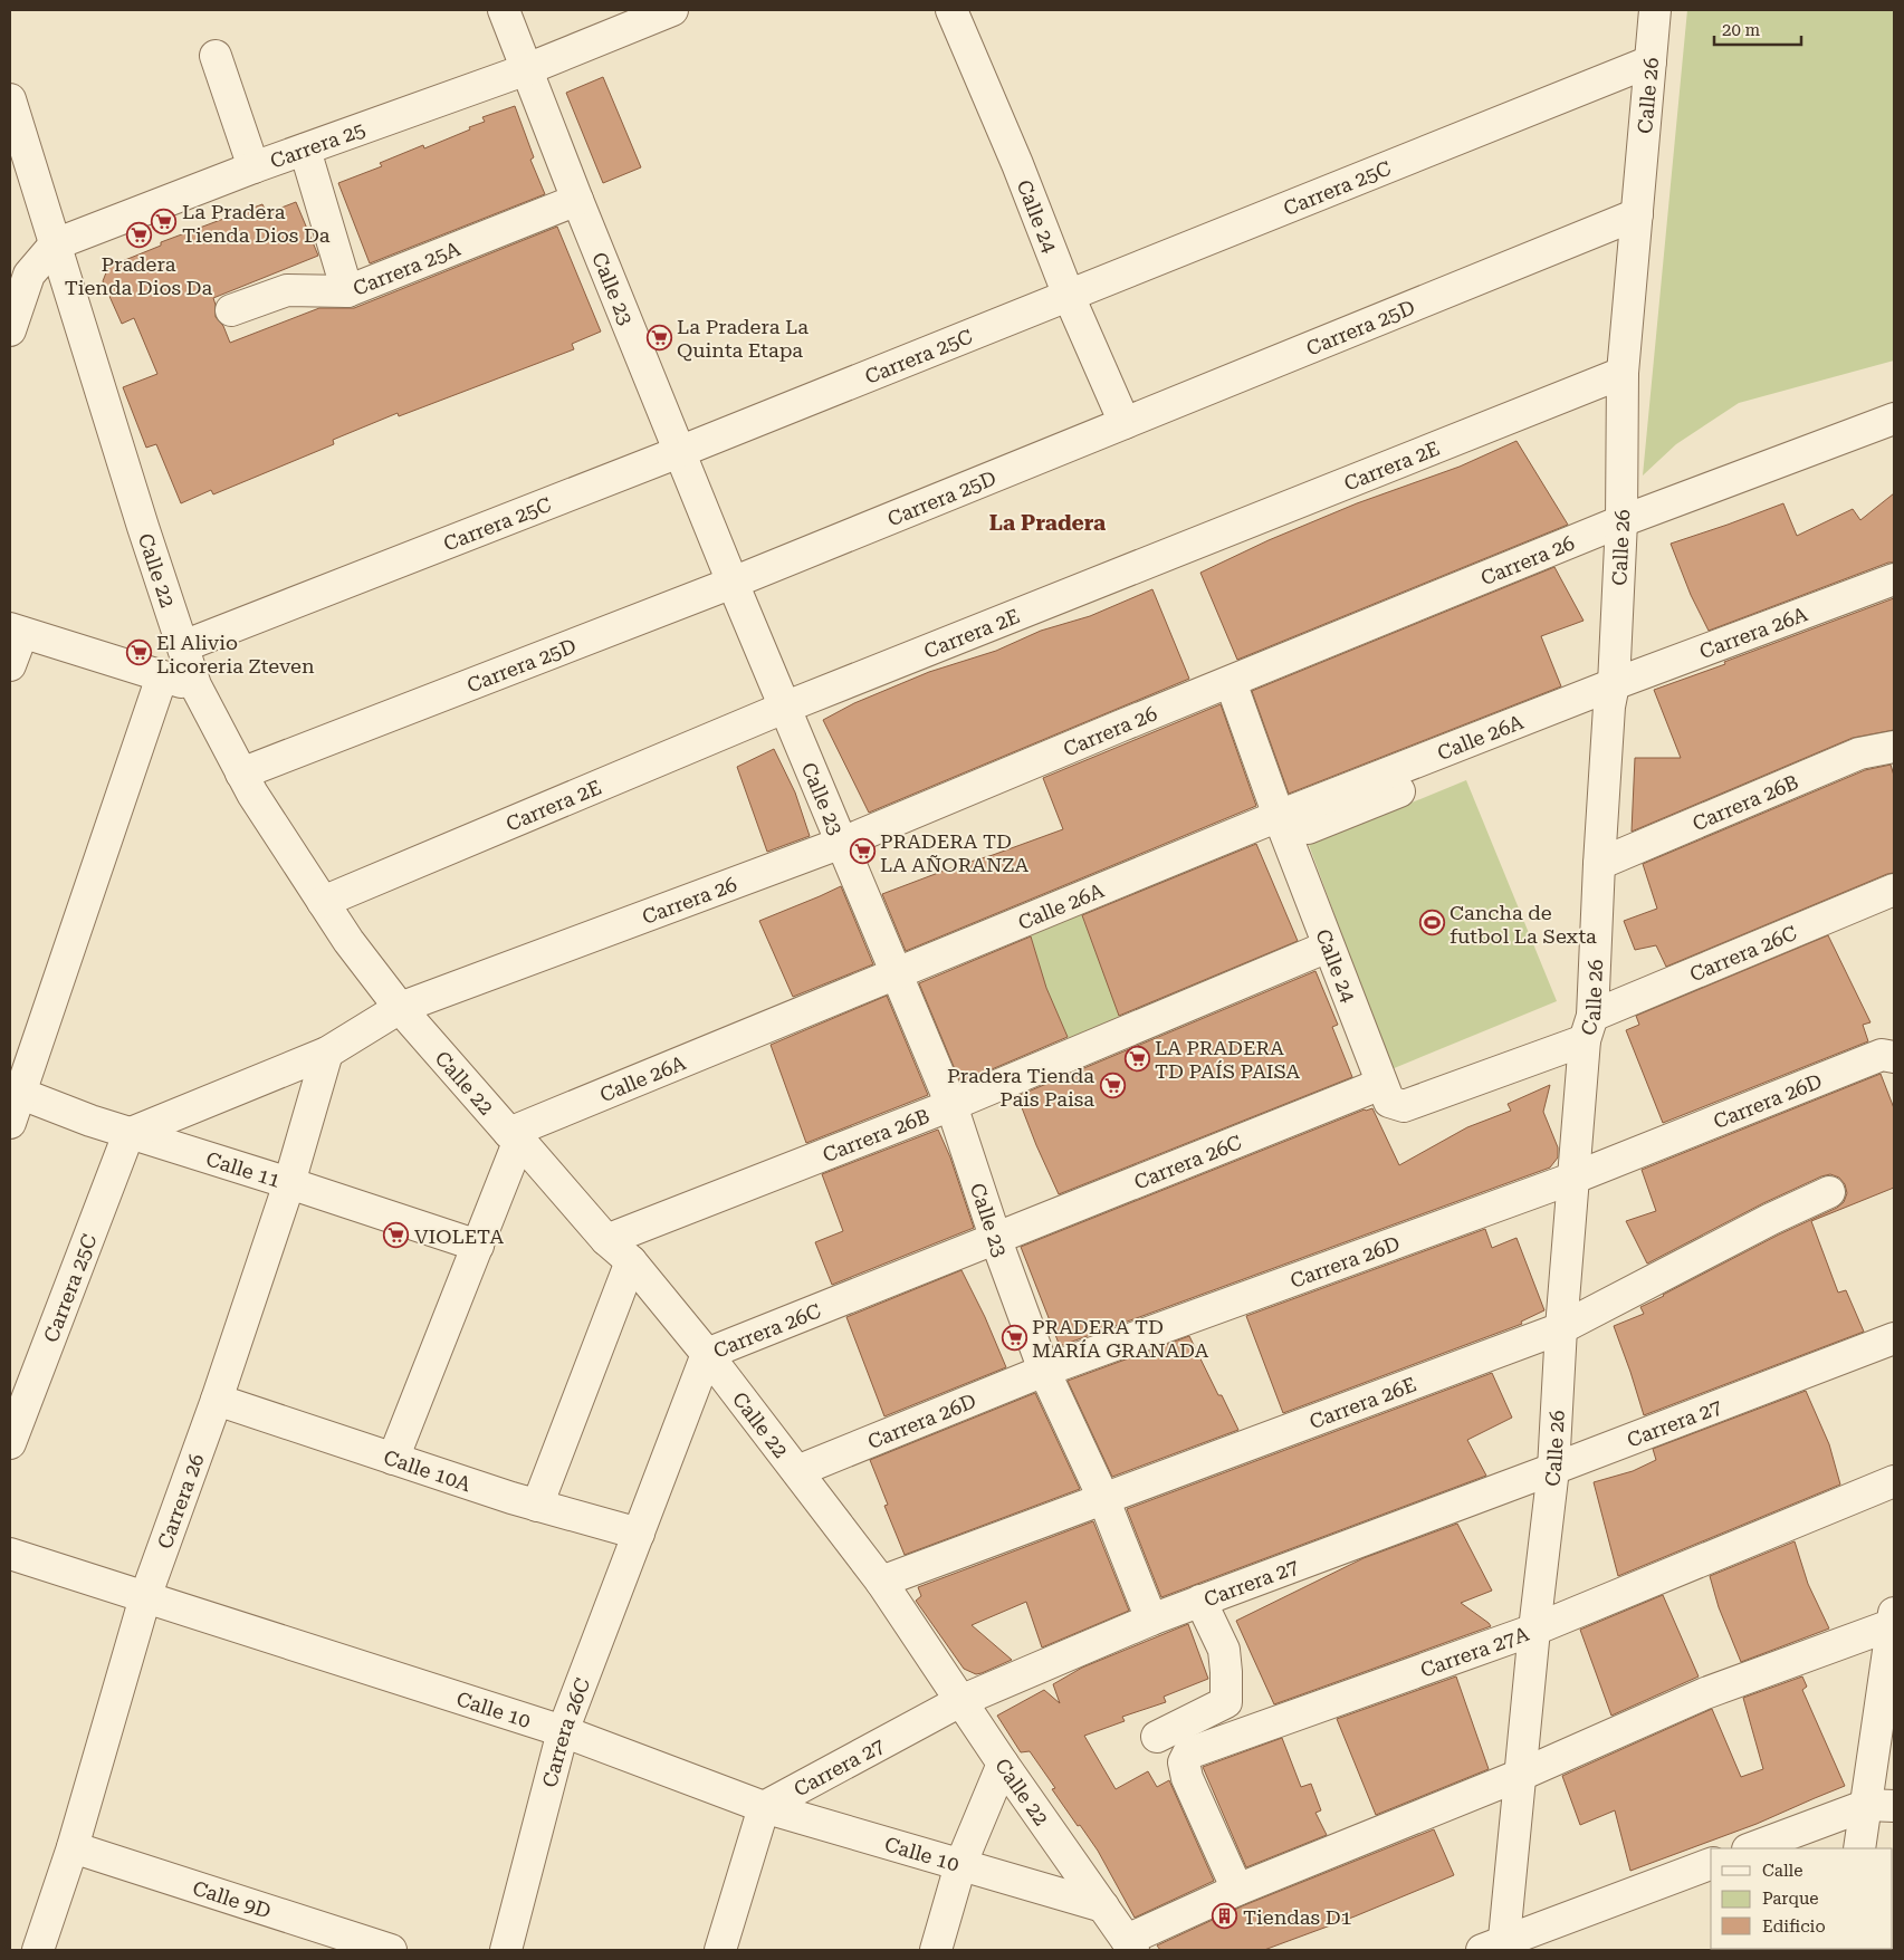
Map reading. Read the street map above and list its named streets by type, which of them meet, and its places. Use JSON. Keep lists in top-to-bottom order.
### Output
{
  "streets": {
    "street": [
      "Calle 26",
      "Carrera 25",
      "Carrera 25C",
      "Calle 24",
      "Carrera 25A",
      "Calle 23",
      "Carrera 25D",
      "Carrera 2E",
      "Carrera 26",
      "Calle 22",
      "Carrera 26A",
      "Calle 26A",
      "Carrera 26B",
      "Carrera 26C",
      "Carrera 26D",
      "Calle 11",
      "Carrera 26E",
      "Carrera 27",
      "Calle 10A",
      "Carrera 27A",
      "Calle 10",
      "Calle 9D"
    ]
  },
  "crossings": [
    ["Calle 26", "Carrera 25C"],
    ["Calle 26", "Carrera 25D"],
    ["Calle 26", "Carrera 2E"],
    ["Calle 26", "Carrera 26"],
    ["Calle 26", "Carrera 26A"],
    ["Calle 26", "Calle 26A"],
    ["Calle 26", "Carrera 26B"],
    ["Calle 26", "Carrera 26C"],
    ["Calle 26", "Carrera 26D"],
    ["Calle 26", "Carrera 26E"],
    ["Calle 26", "Carrera 27"],
    ["Calle 26", "Carrera 27A"],
    ["Carrera 25", "Calle 23"],
    ["Carrera 25", "Calle 22"],
    ["Carrera 25C", "Calle 24"],
    ["Carrera 25C", "Calle 23"],
    ["Carrera 25C", "Carrera 26"],
    ["Carrera 25C", "Calle 22"],
    ["Carrera 25C", "Calle 11"],
    ["Calle 24", "Carrera 25D"],
    ["Calle 24", "Carrera 26"],
    ["Calle 24", "Calle 26A"],
    ["Calle 24", "Carrera 26B"],
    ["Calle 24", "Carrera 26C"],
    ["Carrera 25A", "Calle 23"],
    ["Calle 23", "Carrera 25D"],
    ["Calle 23", "Carrera 2E"],
    ["Calle 23", "Carrera 26"],
    ["Calle 23", "Calle 26A"],
    ["Calle 23", "Carrera 26B"],
    ["Calle 23", "Carrera 26C"],
    ["Calle 23", "Carrera 26D"],
    ["Calle 23", "Carrera 26E"],
    ["Calle 23", "Carrera 27"],
    ["Carrera 25D", "Calle 22"],
    ["Carrera 2E", "Calle 22"],
    ["Carrera 26", "Calle 22"],
    ["Carrera 26", "Calle 11"],
    ["Carrera 26", "Calle 10A"],
    ["Carrera 26", "Calle 10"],
    ["Carrera 26", "Calle 9D"],
    ["Calle 22", "Calle 26A"],
    ["Calle 22", "Carrera 26B"],
    ["Calle 22", "Carrera 26C"],
    ["Calle 22", "Carrera 26D"],
    ["Calle 22", "Carrera 26E"],
    ["Calle 22", "Carrera 27"],
    ["Calle 22", "Calle 10"],
    ["Carrera 26A", "Calle 26A"],
    ["Carrera 26C", "Calle 10A"],
    ["Carrera 26C", "Calle 10"],
    ["Carrera 27", "Calle 10"]
  ],
  "districts": ["La Pradera"],
  "places": {
    "supermarket": [
      "La Pradera Tienda Dios Da",
      "Pradera Tienda Dios Da",
      "La Pradera La Quinta Etapa",
      "El Alivio Licoreria Zteven",
      "PRADERA TD LA AÑORANZA",
      "LA PRADERA TD PAÍS PAISA",
      "Pradera Tienda Pais Paisa",
      "VIOLETA",
      "PRADERA TD MARÍA GRANADA"
    ],
    "sports": ["Cancha de futbol La Sexta"],
    "building": ["Tiendas D1"]
  },
  "legend": ["Calle", "Parque", "Edificio"],
  "scale_bar": "20 m"
}
